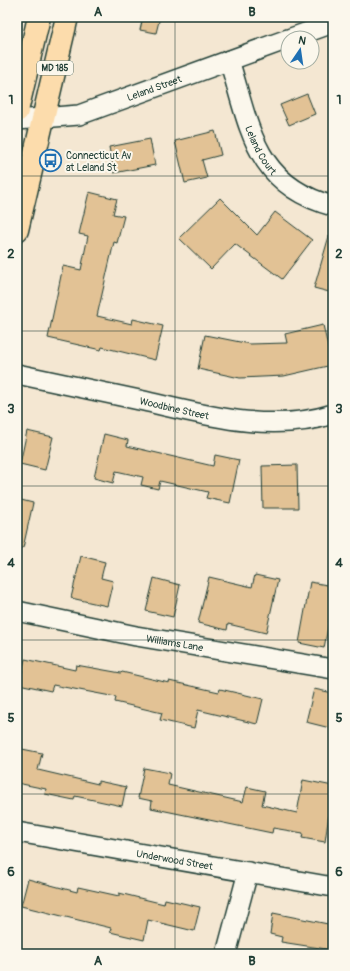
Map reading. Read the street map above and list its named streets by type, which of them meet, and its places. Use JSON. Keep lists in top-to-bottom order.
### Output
{
  "streets": {
    "main road": ["MD 185"],
    "street": [
      "Leland Street",
      "Leland Court",
      "Woodbine Street",
      "Williams Lane",
      "Underwood Street"
    ]
  },
  "crossings": [
    ["MD 185", "Leland Street"],
    ["Leland Street", "Leland Court"]
  ],
  "places": {
    "bus stop": ["Connecticut Av at Leland St"]
  },
  "north": "top",
  "grid": {
    "columns": ["A", "B"],
    "rows": [
      "1",
      "2",
      "3",
      "4",
      "5",
      "6"
    ]
  }
}
